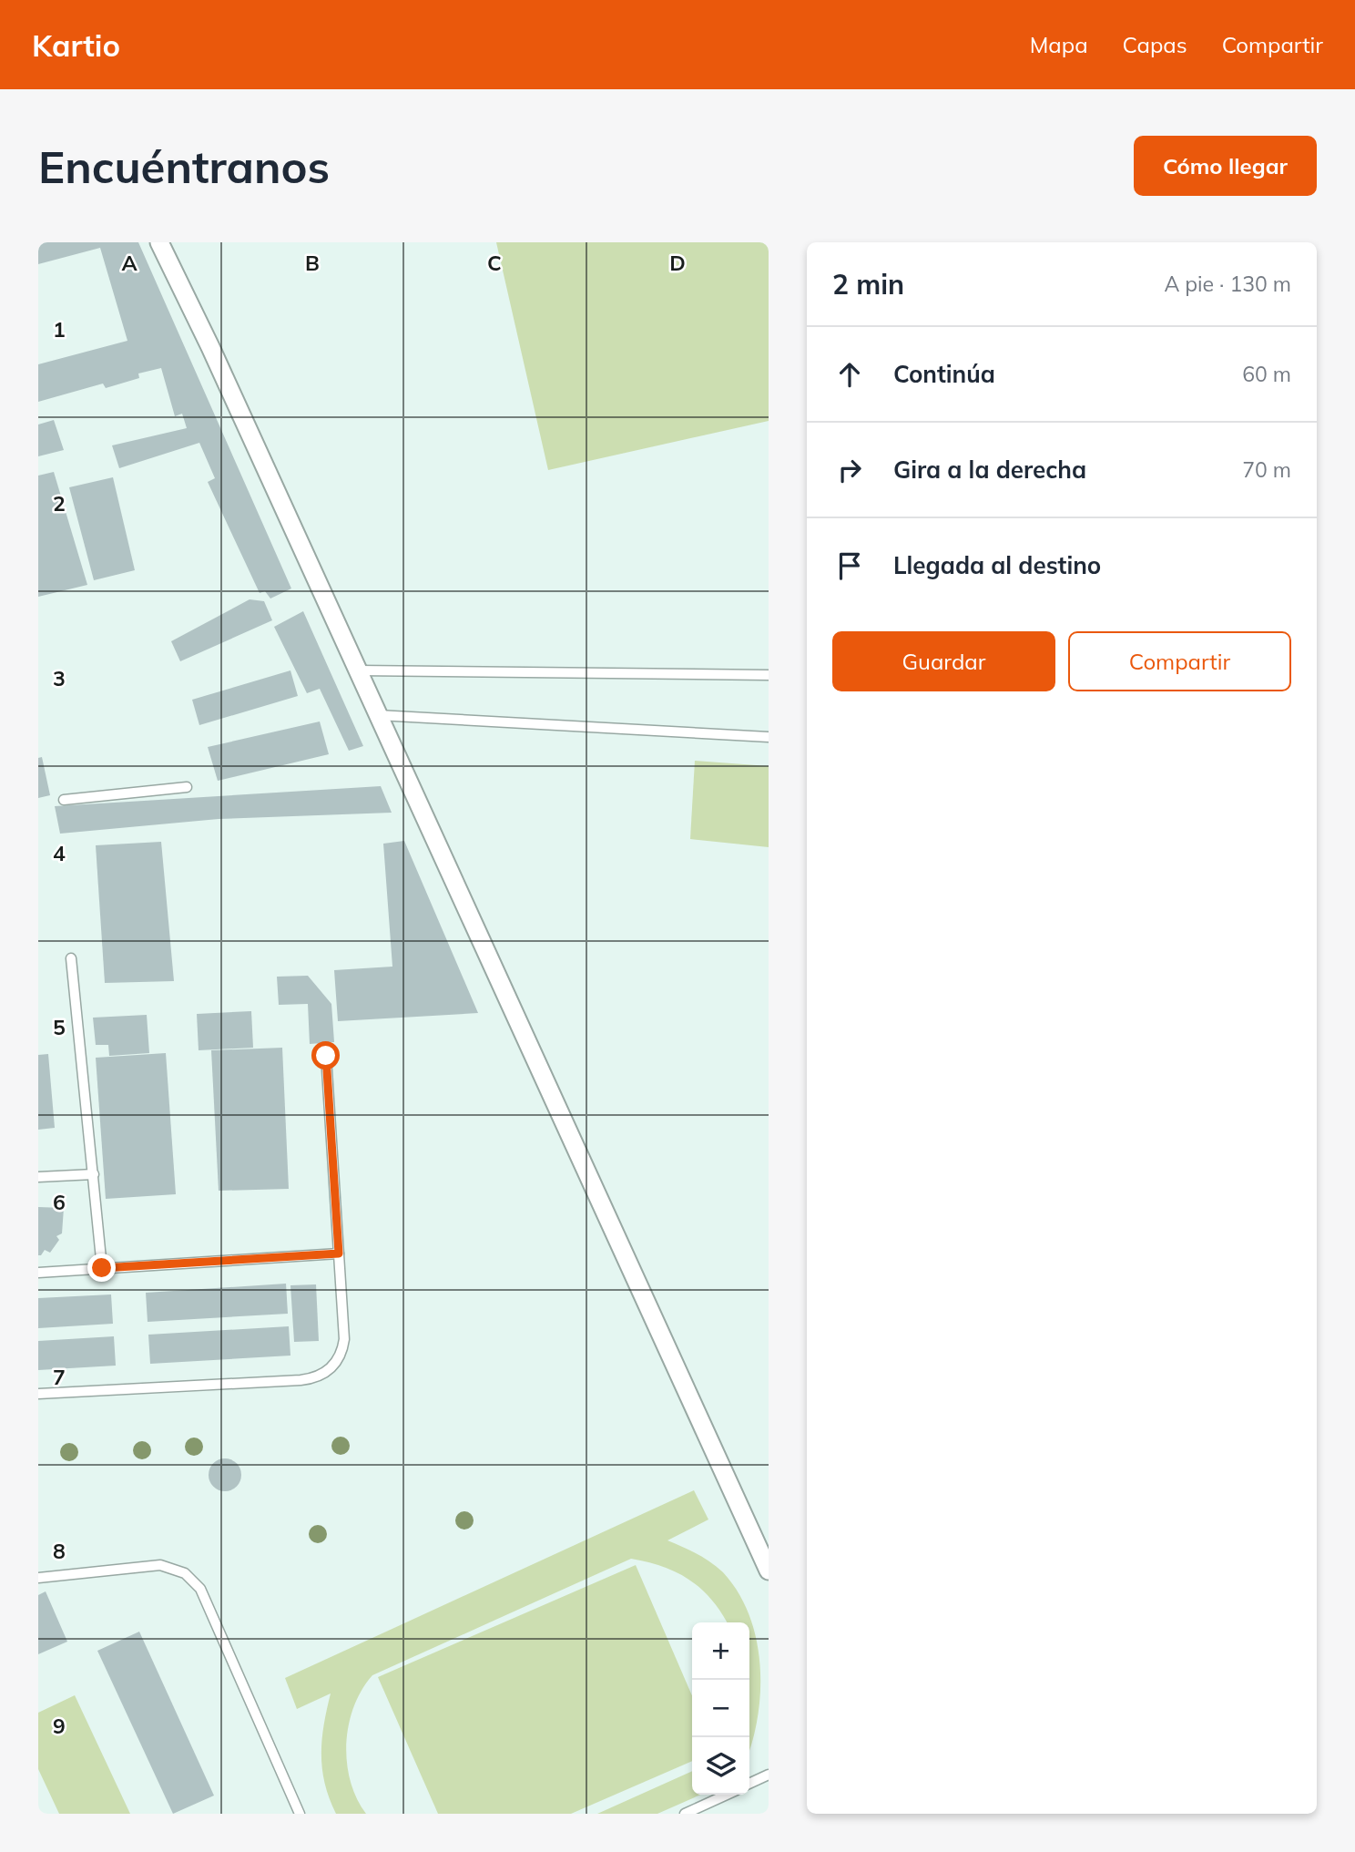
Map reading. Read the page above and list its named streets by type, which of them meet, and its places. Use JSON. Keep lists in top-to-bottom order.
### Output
{
  "page": {
    "header": "Kartio",
    "nav": ["Mapa", "Capas", "Compartir"],
    "buttons": [
      "Cómo llegar",
      ["Guardar", "Compartir"]
    ],
    "title": "Encuéntranos",
    "heading": ["2 min", "A pie · 130 m"],
    "list": [
      ["Continúa", "60 m"],
      ["Gira a la derecha", "70 m"],
      "Llegada al destino"
    ],
    "map_buttons": ["+", "−"]
  },
  "grid": {
    "columns": [
      "A",
      "B",
      "C",
      "D"
    ],
    "rows": [
      "1",
      "2",
      "3",
      "4",
      "5",
      "6",
      "7",
      "8",
      "9"
    ]
  }
}
